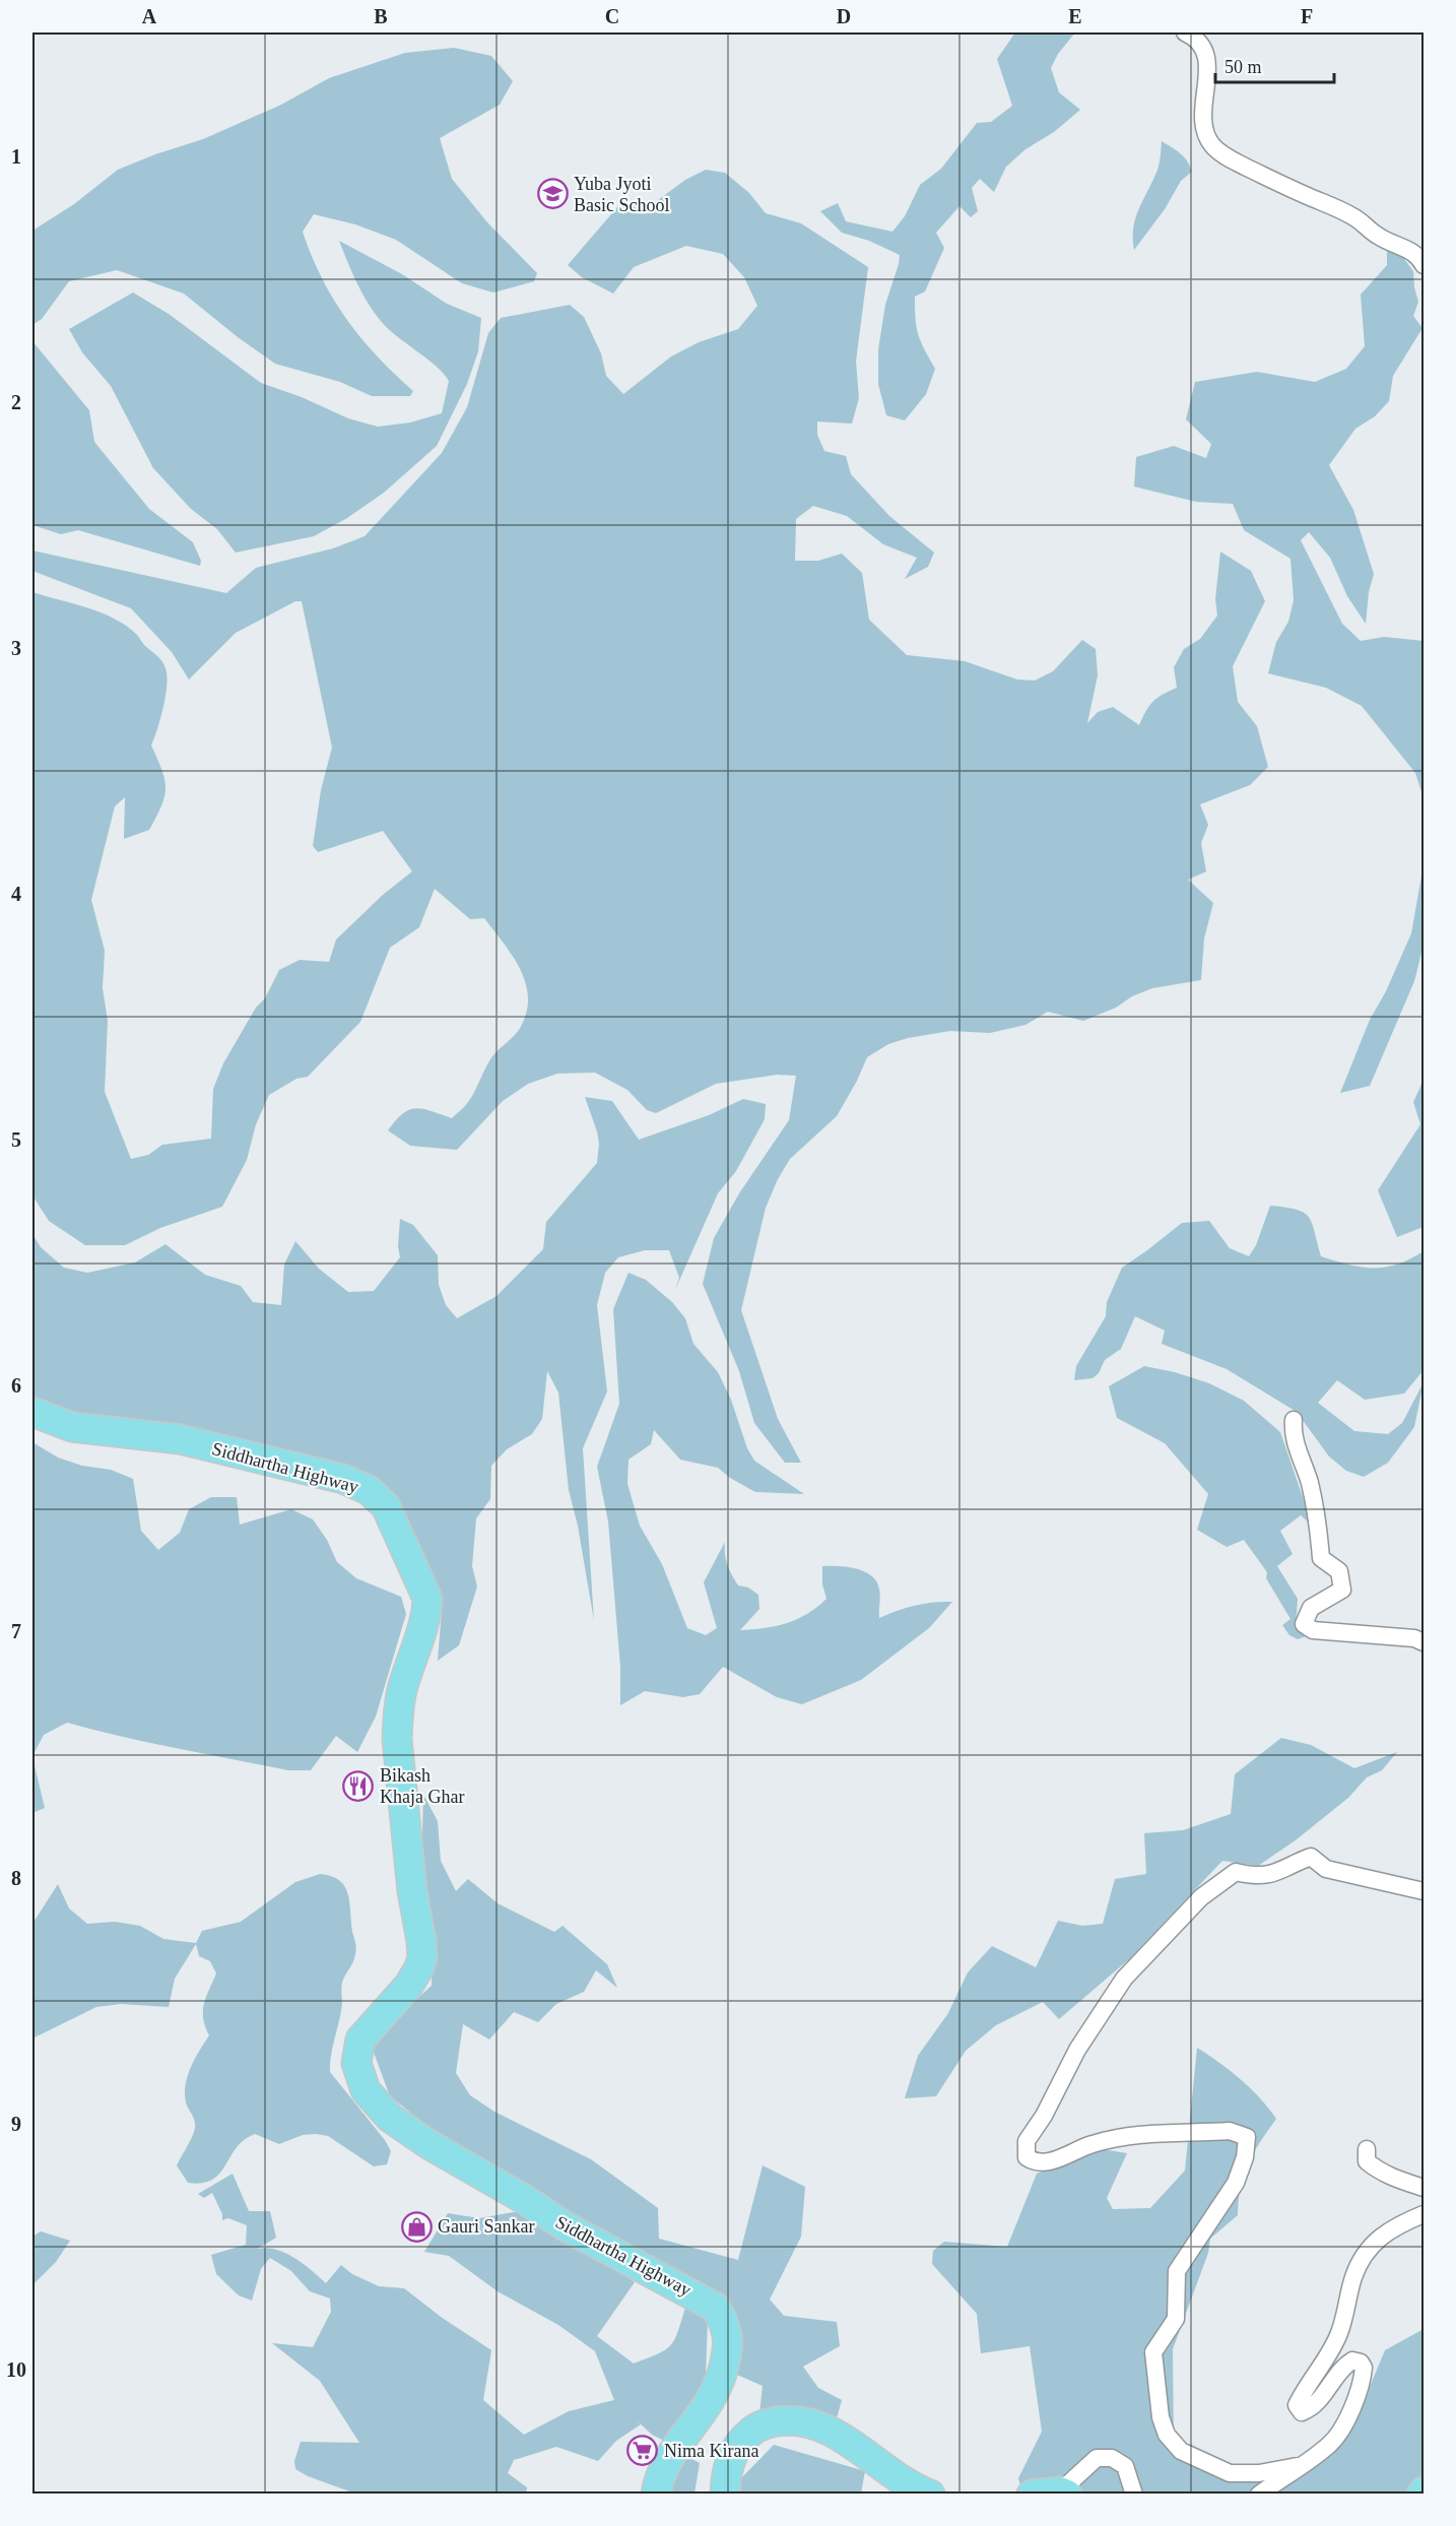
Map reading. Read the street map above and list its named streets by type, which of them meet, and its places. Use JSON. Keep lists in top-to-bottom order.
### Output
{
  "streets": {
    "highway": ["Siddhartha Highway"]
  },
  "places": {
    "school or university": ["Yuba Jyoti Basic School"],
    "restaurant": ["Bikash Khaja Ghar"],
    "shop": ["Gauri Sankar"],
    "supermarket": ["Nima Kirana"]
  },
  "scale_bar": "50 m",
  "grid": {
    "columns": [
      "A",
      "B",
      "C",
      "D",
      "E",
      "F"
    ],
    "rows": [
      "1",
      "2",
      "3",
      "4",
      "5",
      "6",
      "7",
      "8",
      "9",
      "10"
    ]
  }
}
